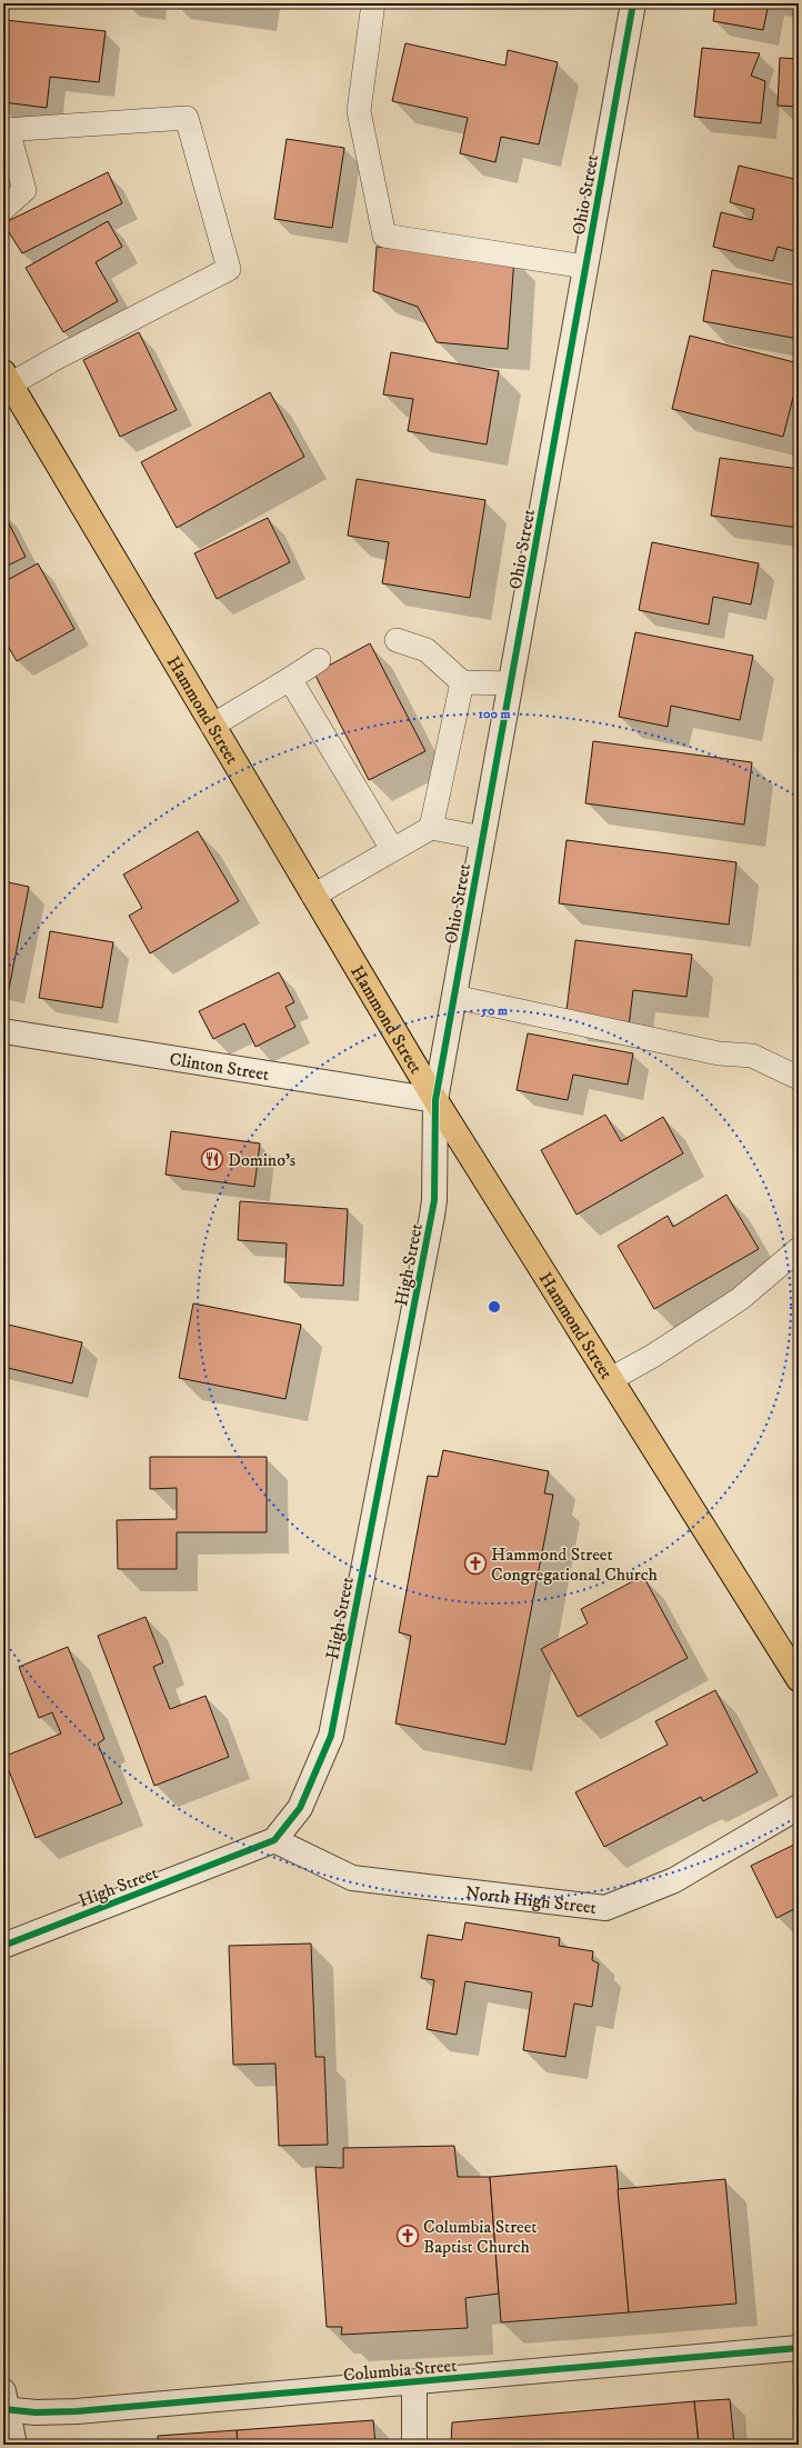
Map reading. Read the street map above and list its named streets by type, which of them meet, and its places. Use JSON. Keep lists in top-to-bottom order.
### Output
{
  "streets": {
    "main road": ["Hammond Street"],
    "street": [
      "Ohio Street",
      "Clinton Street",
      "High Street",
      "North High Street",
      "Columbia Street"
    ]
  },
  "crossings": [
    ["Ohio Street", "Hammond Street"],
    ["Ohio Street", "Clinton Street"],
    ["Ohio Street", "High Street"],
    ["Hammond Street", "Clinton Street"],
    ["Hammond Street", "High Street"],
    ["Clinton Street", "High Street"],
    ["High Street", "North High Street"]
  ],
  "places": {
    "restaurant": ["Domino's"],
    "church": ["Hammond Street Congregational Church", "Columbia Street Baptist Church"]
  },
  "rings": ["100 m", "50 m"]
}
